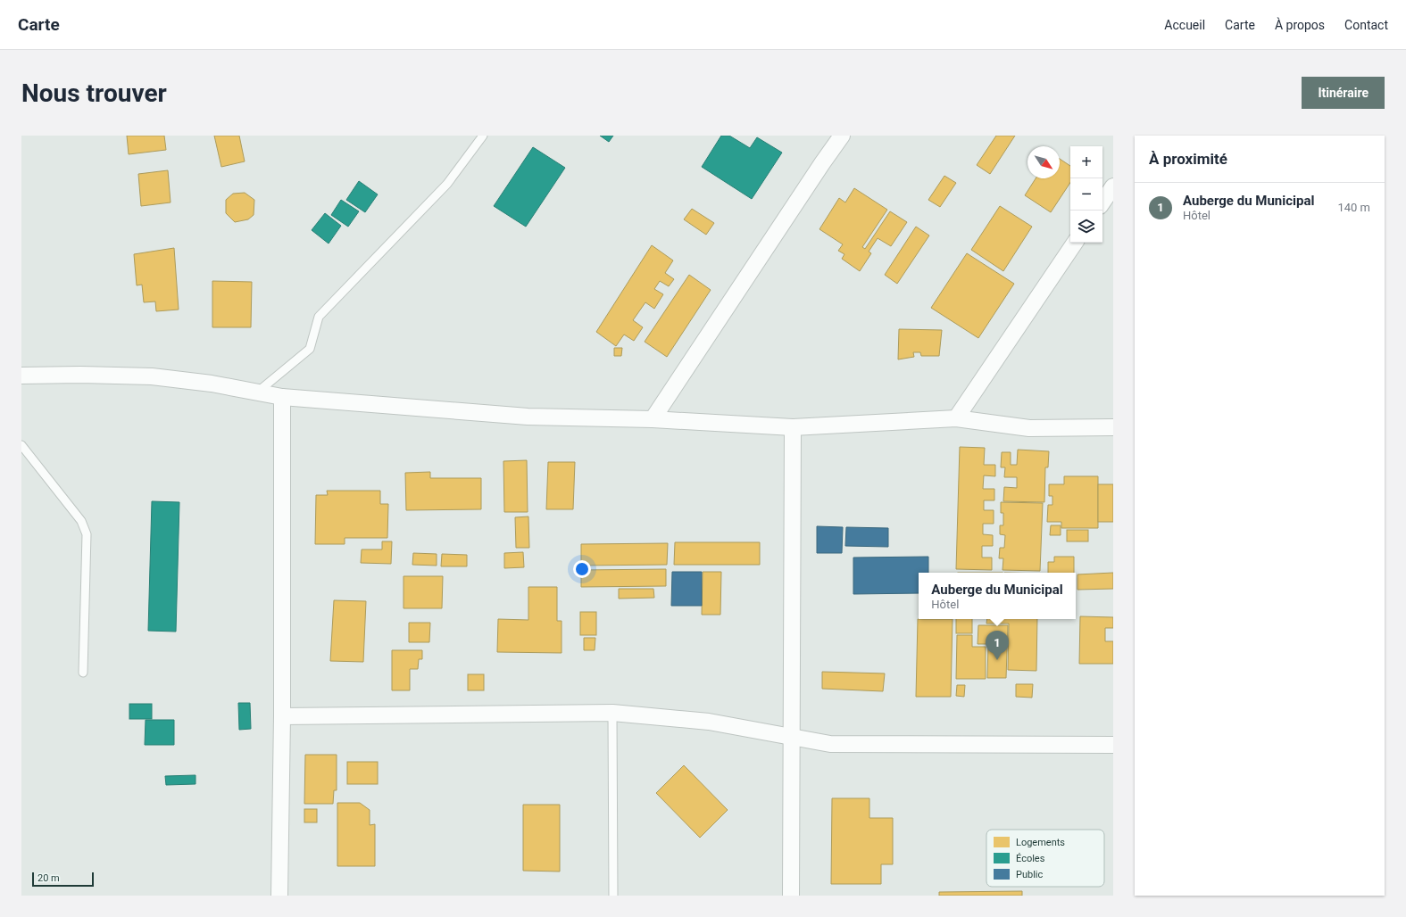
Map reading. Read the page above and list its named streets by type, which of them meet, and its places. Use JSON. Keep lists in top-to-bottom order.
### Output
{
  "legend": ["Logements", "Écoles", "Public"],
  "scale_bar": "20 m",
  "north": "bottom right",
  "page": {
    "header": "Carte",
    "nav": [
      "Accueil",
      "Carte",
      "À propos",
      "Contact"
    ],
    "buttons": "Itinéraire",
    "title": "Nous trouver",
    "heading": "À proximité",
    "map_buttons": ["+", "−"],
    "list": [
      {
        "mark": "1",
        "name": "Auberge du Municipal",
        "note": "Hôtel",
        "value": "140 m"
      }
    ],
    "popup": ["Auberge du Municipal", "Hôtel"],
    "pins": "1",
    "scale": "20 m"
  }
}
